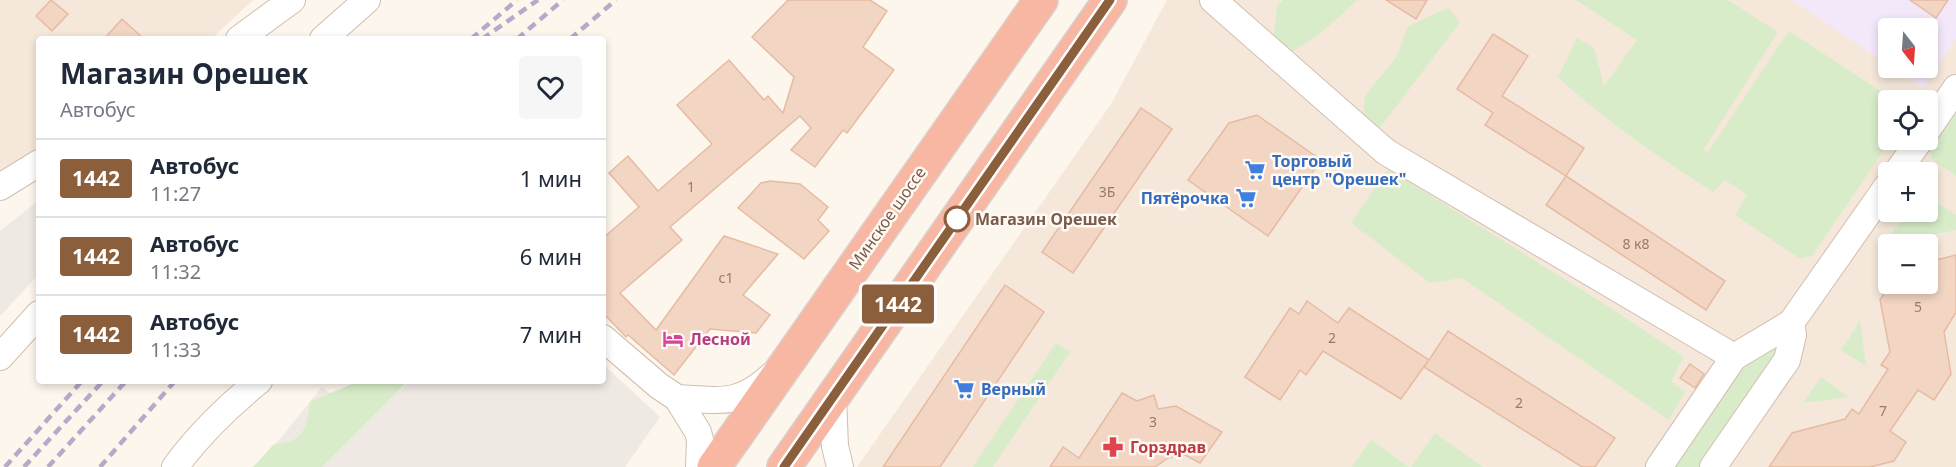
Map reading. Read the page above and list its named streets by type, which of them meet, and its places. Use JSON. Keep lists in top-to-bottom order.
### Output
{
  "streets": {
    "highway": ["Минское шоссе"]
  },
  "places": {
    "supermarket": ["Торговый центр \"Орешек\"", "Пятёрочка", "Верный"],
    "other": ["Магазин Орешек"],
    "hotel": ["Лесной"],
    "pharmacy": ["Горздрав"]
  },
  "lines": ["bus line 1442"],
  "house_numbers": [
    "1",
    "3Б",
    "8 к8",
    "с1",
    "5",
    "2",
    "2",
    "7",
    "3"
  ],
  "north": "bottom",
  "page": {
    "on_map": "1442",
    "map_buttons": ["+", "−"],
    "heading": ["Магазин Орешек", "Автобус"],
    "list": [
      {
        "mark": "1442",
        "name": "Автобус",
        "note": "11:27",
        "value": "1 мин"
      },
      {
        "mark": "1442",
        "name": "Автобус",
        "note": "11:32",
        "value": "6 мин"
      },
      {
        "mark": "1442",
        "name": "Автобус",
        "note": "11:33",
        "value": "7 мин"
      }
    ]
  }
}
